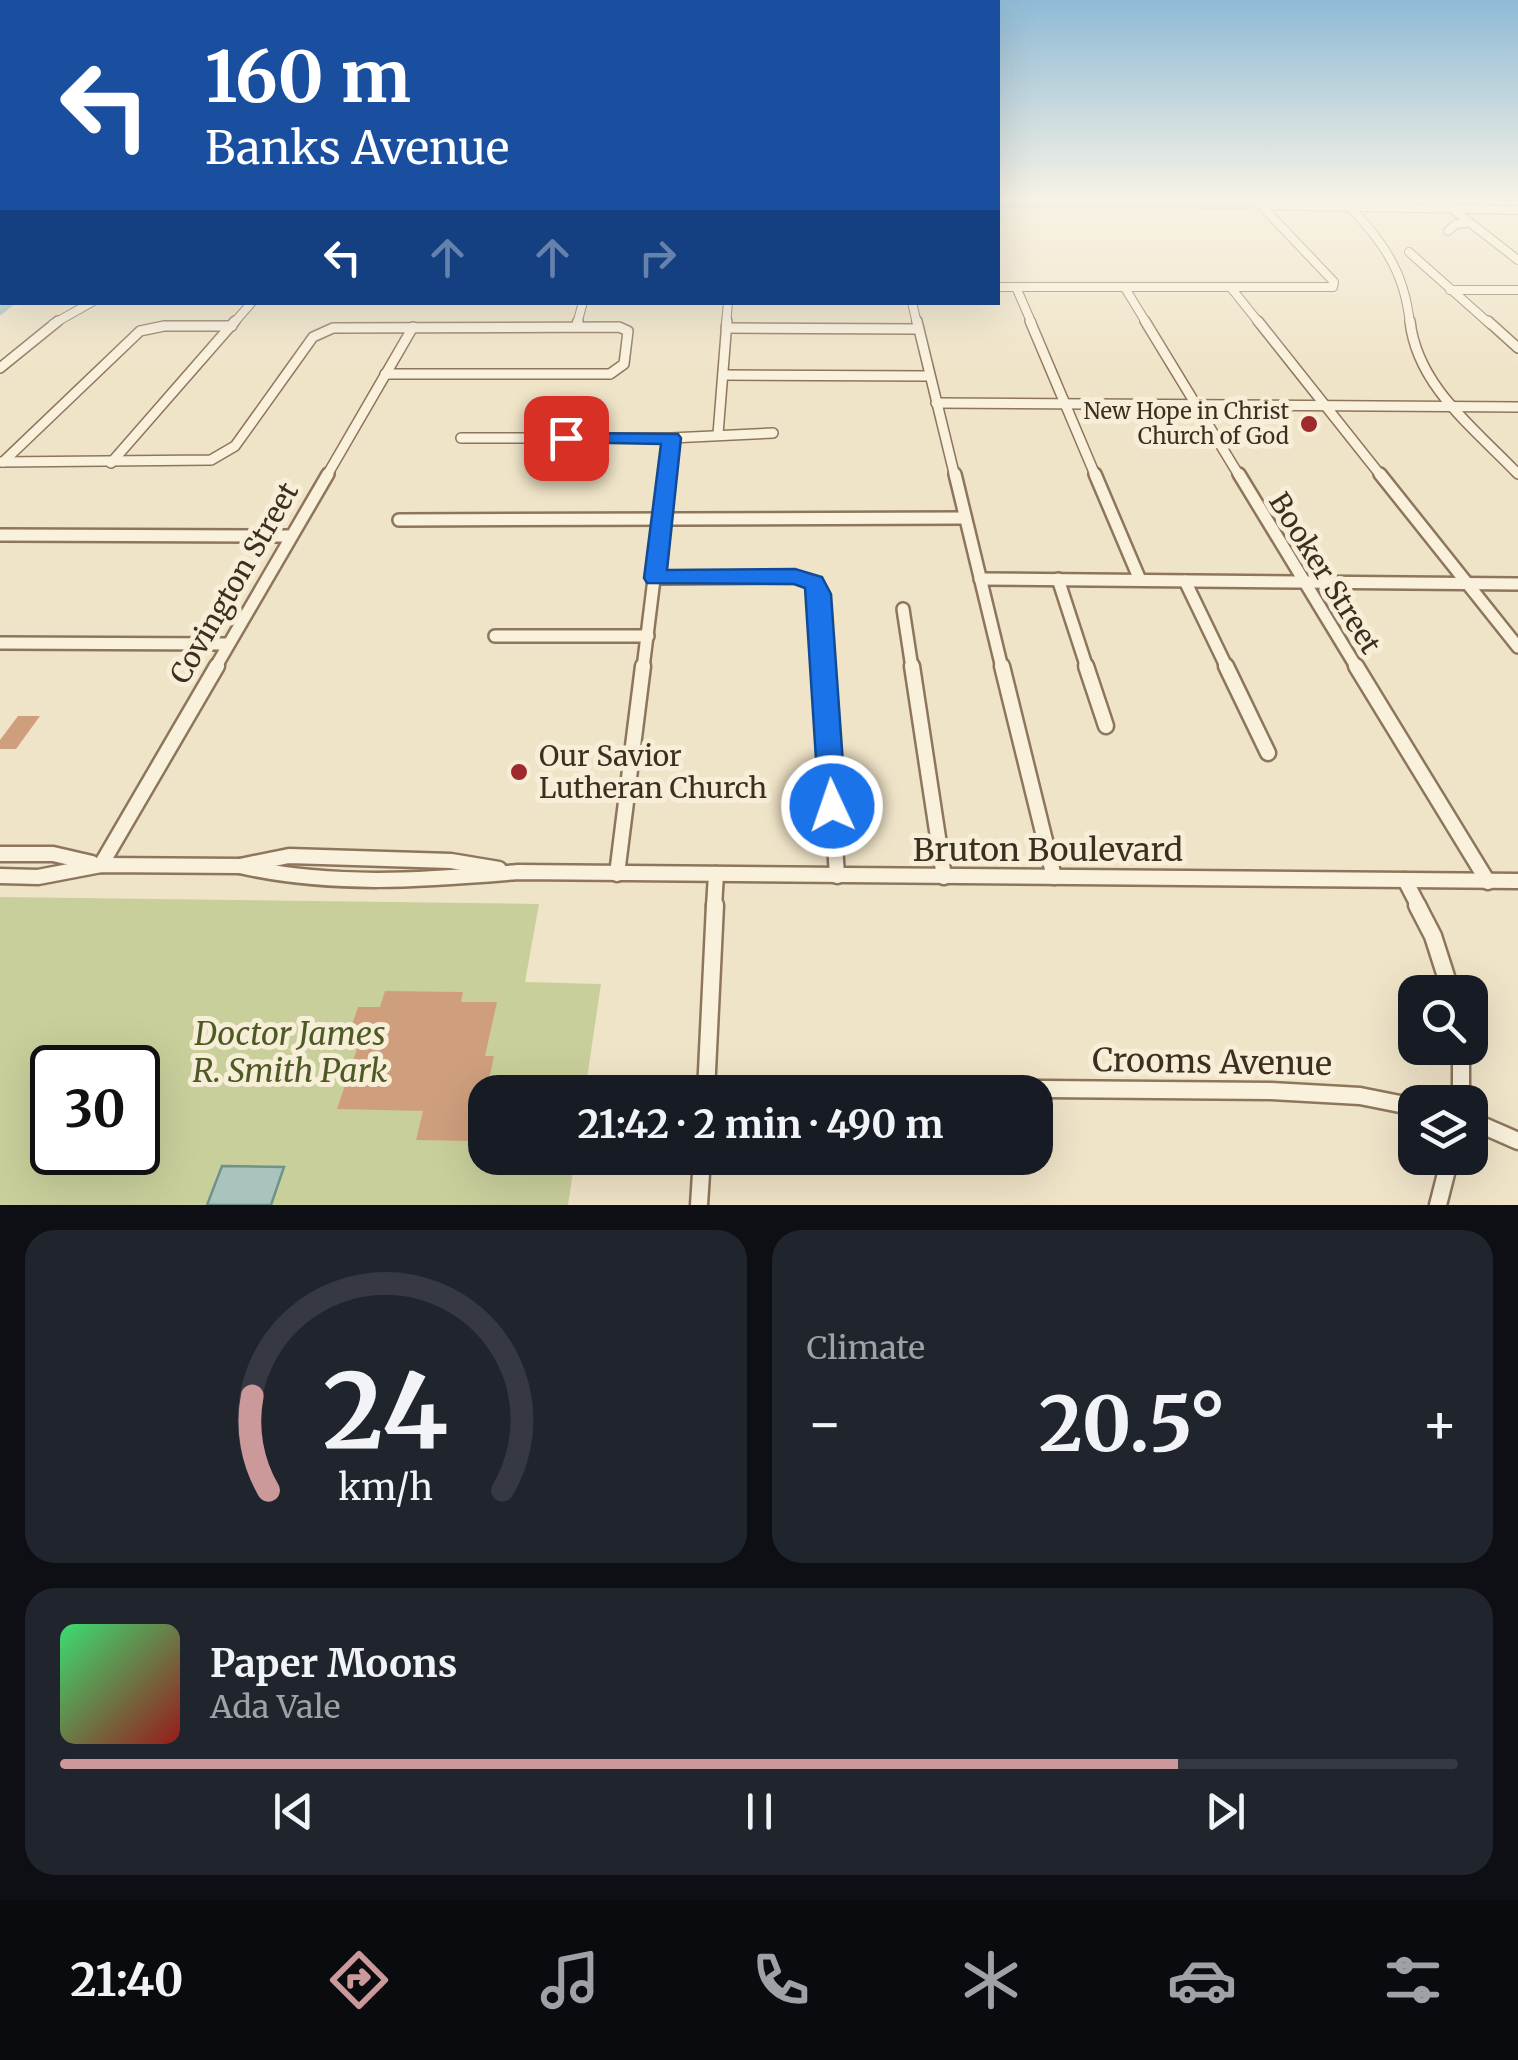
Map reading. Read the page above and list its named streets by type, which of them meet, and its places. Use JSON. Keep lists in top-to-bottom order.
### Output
{
  "streets": {
    "street": [
      "Booker Street",
      "Covington Street",
      "Bruton Boulevard",
      "Crooms Avenue"
    ]
  },
  "crossings": [
    ["Booker Street", "Bruton Boulevard"],
    ["Covington Street", "Bruton Boulevard"]
  ],
  "parks": ["Doctor James R. Smith Park"],
  "places": ["New Hope in Christ Church of God", "Our Savior Lutheran Church"],
  "page": {
    "turn": ["160 m", "Banks Avenue"],
    "limit": "30",
    "trip": "21:42 · 2 min · 490 m",
    "tile": "Climate",
    "heat": ["−", "20.5°", "+"],
    "song": ["Paper Moons", "Ada Vale"],
    "tabs": "21:40",
    "gauge": ["24", "km/h"]
  }
}
